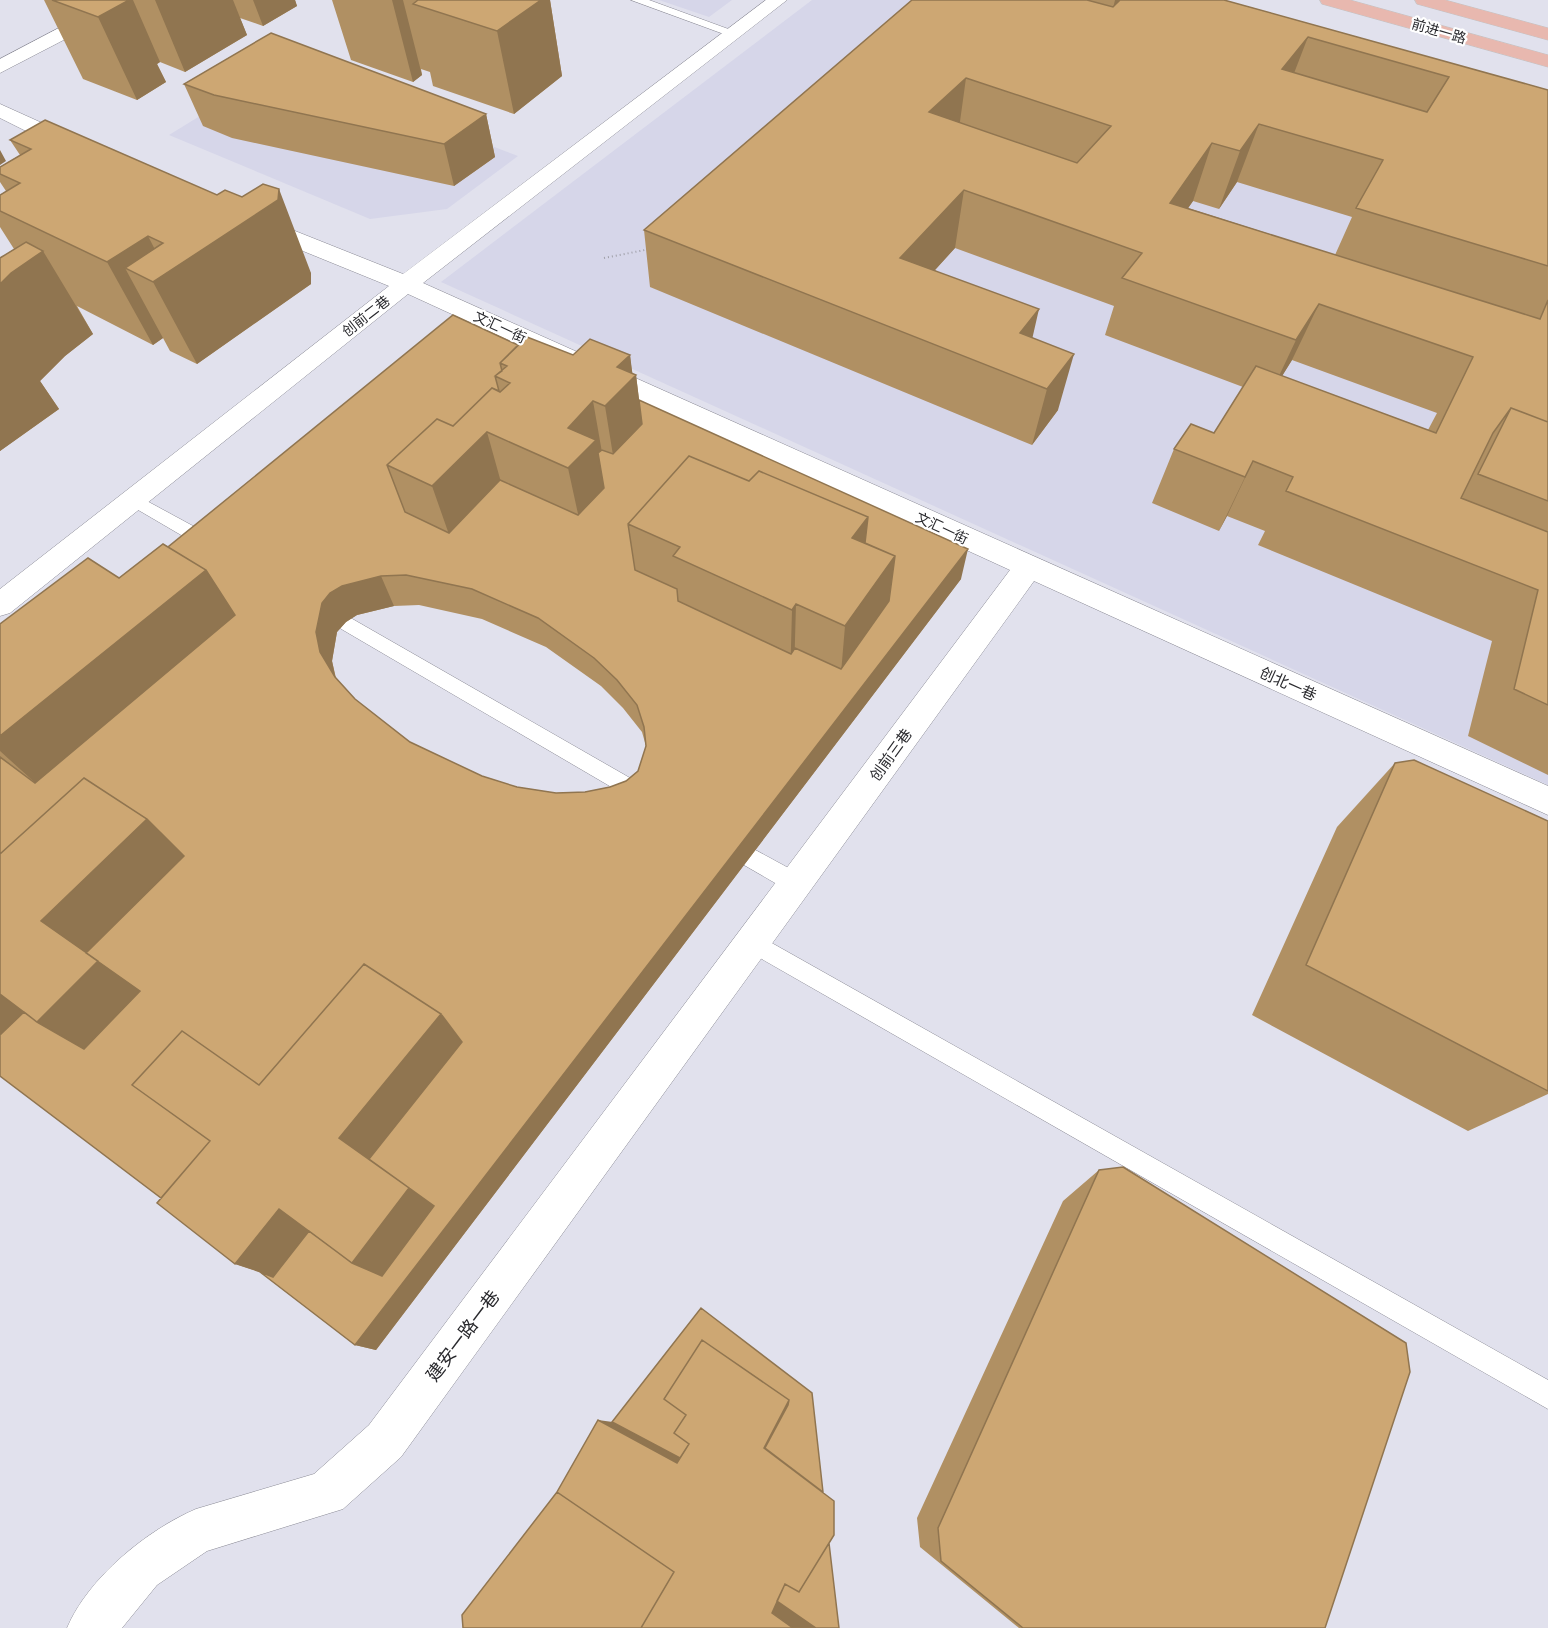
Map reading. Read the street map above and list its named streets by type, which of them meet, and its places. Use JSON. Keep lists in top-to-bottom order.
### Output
{
  "streets": {
    "main road": ["前进一路"],
    "street": [
      "创前二巷",
      "文汇一街",
      "创北一巷",
      "创前三巷",
      "建安一路一巷"
    ]
  },
  "crossings": [
    ["创前二巷", "文汇一街"],
    ["文汇一街", "创北一巷"],
    ["文汇一街", "创前三巷"],
    ["创北一巷", "创前三巷"],
    ["创前三巷", "建安一路一巷"]
  ]
}
